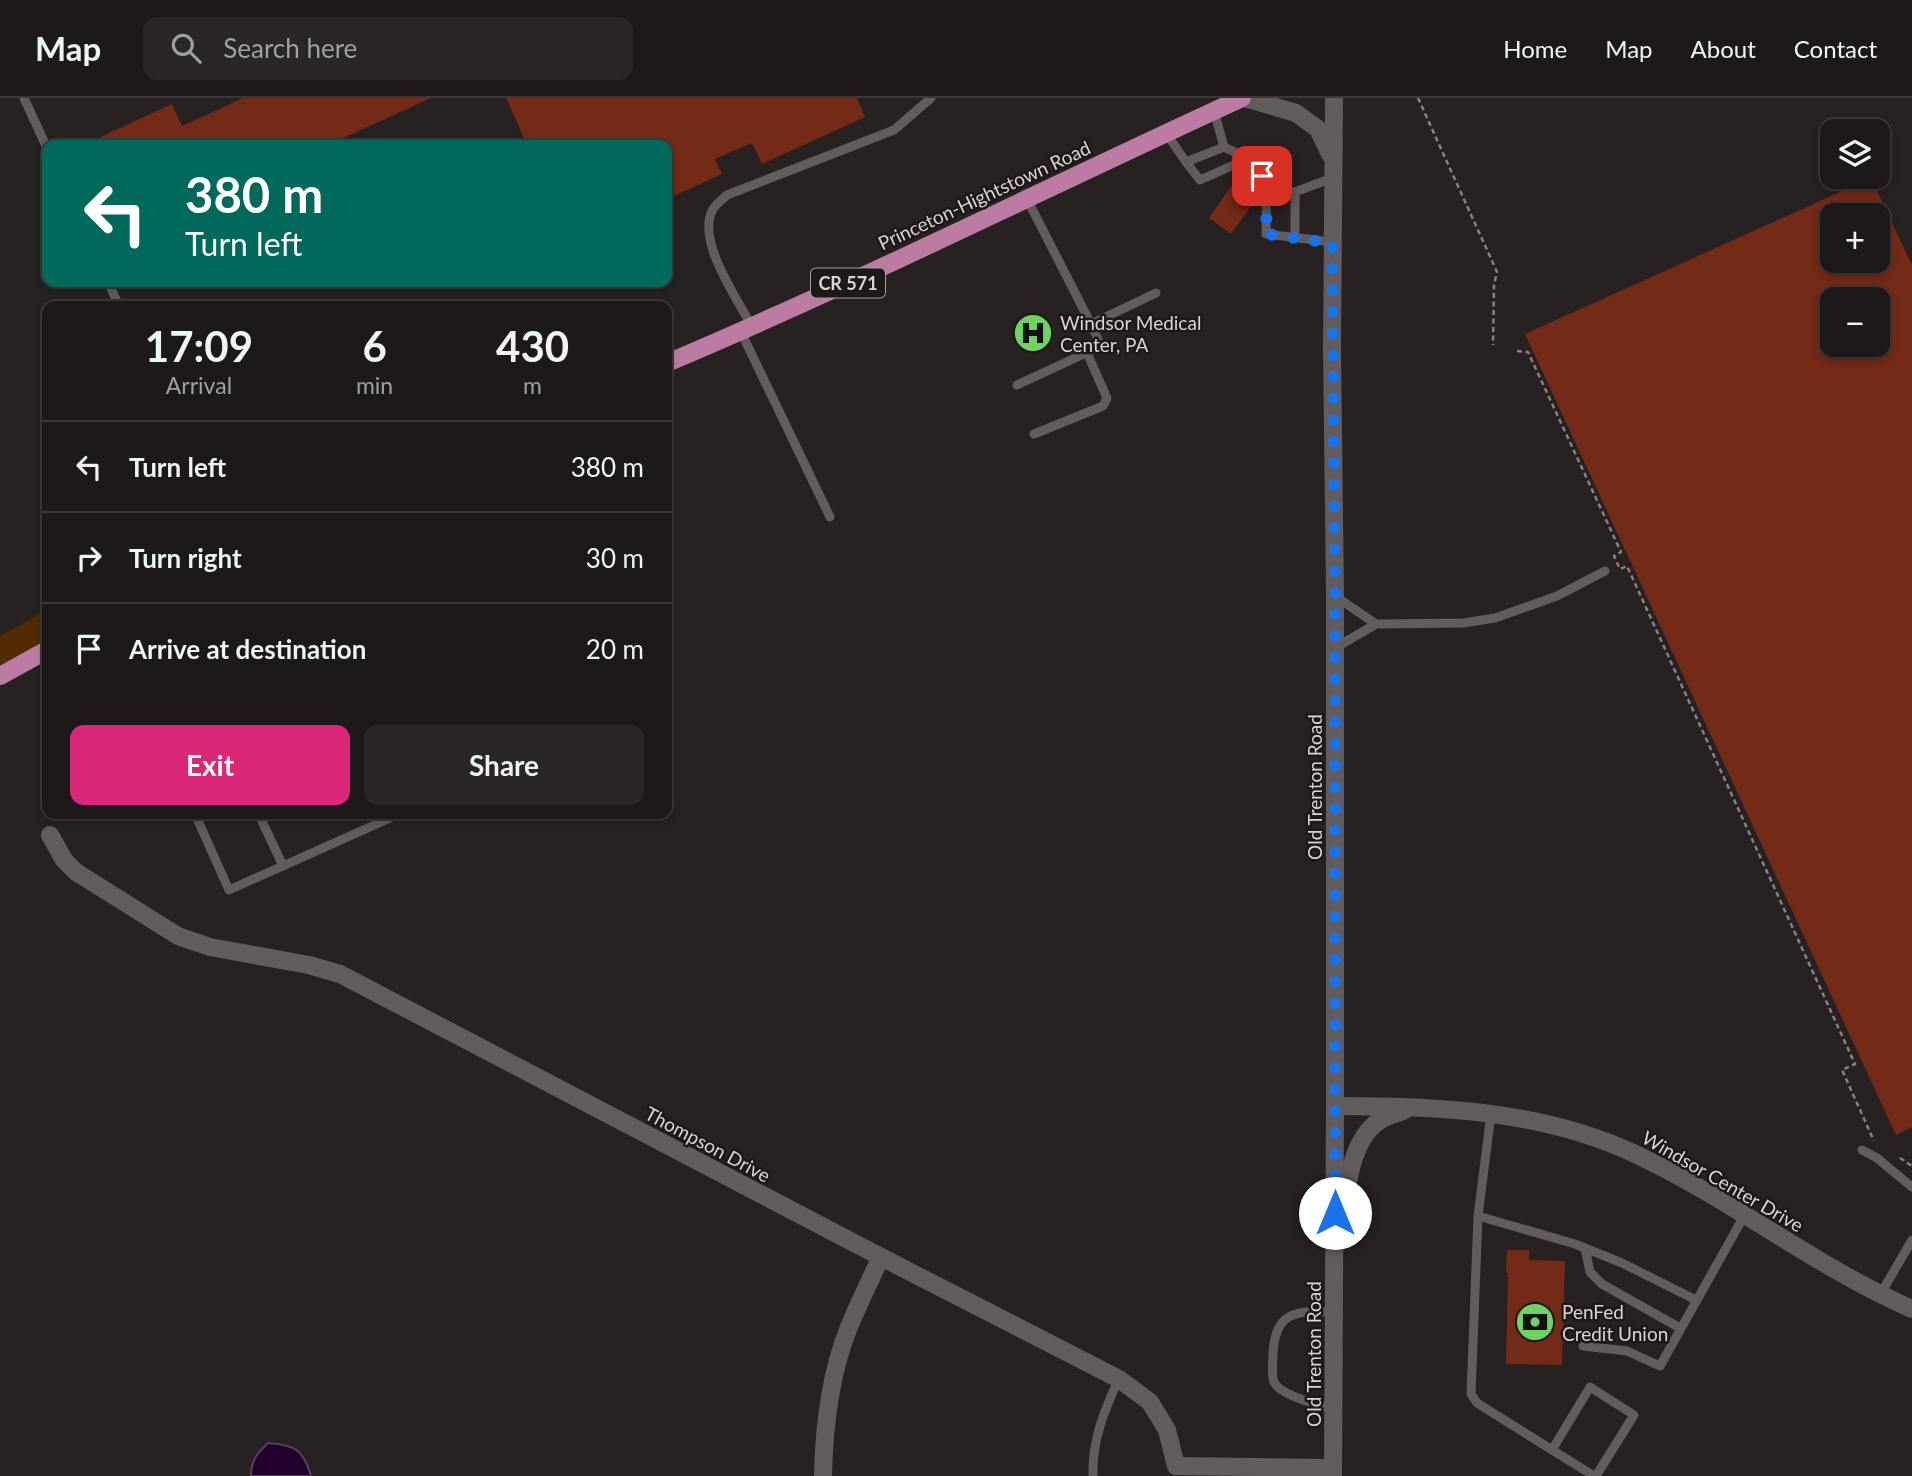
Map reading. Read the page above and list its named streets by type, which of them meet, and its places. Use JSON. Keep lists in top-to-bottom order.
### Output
{
  "streets": {
    "main road": ["Princeton-Hightstown Road", "CR 571"],
    "street": ["Old Trenton Road", "Thompson Drive", "Windsor Center Drive"]
  },
  "crossings": [
    ["Old Trenton Road", "Thompson Drive"],
    ["Old Trenton Road", "Windsor Center Drive"]
  ],
  "places": {
    "hospital": ["Windsor Medical Center, PA"],
    "bank": ["PenFed Credit Union"]
  },
  "page": {
    "header": "Map",
    "search": "Search here",
    "nav": [
      "Home",
      "Map",
      "About",
      "Contact"
    ],
    "map_buttons": ["+", "−"],
    "turn": ["380 m", "Turn left"],
    "eta": [
      "17:09",
      "Arrival",
      "6",
      "min",
      "430",
      "m"
    ],
    "list": [
      {
        "name": "Turn left",
        "value": "380 m"
      },
      {
        "name": "Turn right",
        "value": "30 m"
      },
      {
        "name": "Arrive at destination",
        "value": "20 m"
      }
    ],
    "buttons": ["Exit", "Share"]
  }
}
